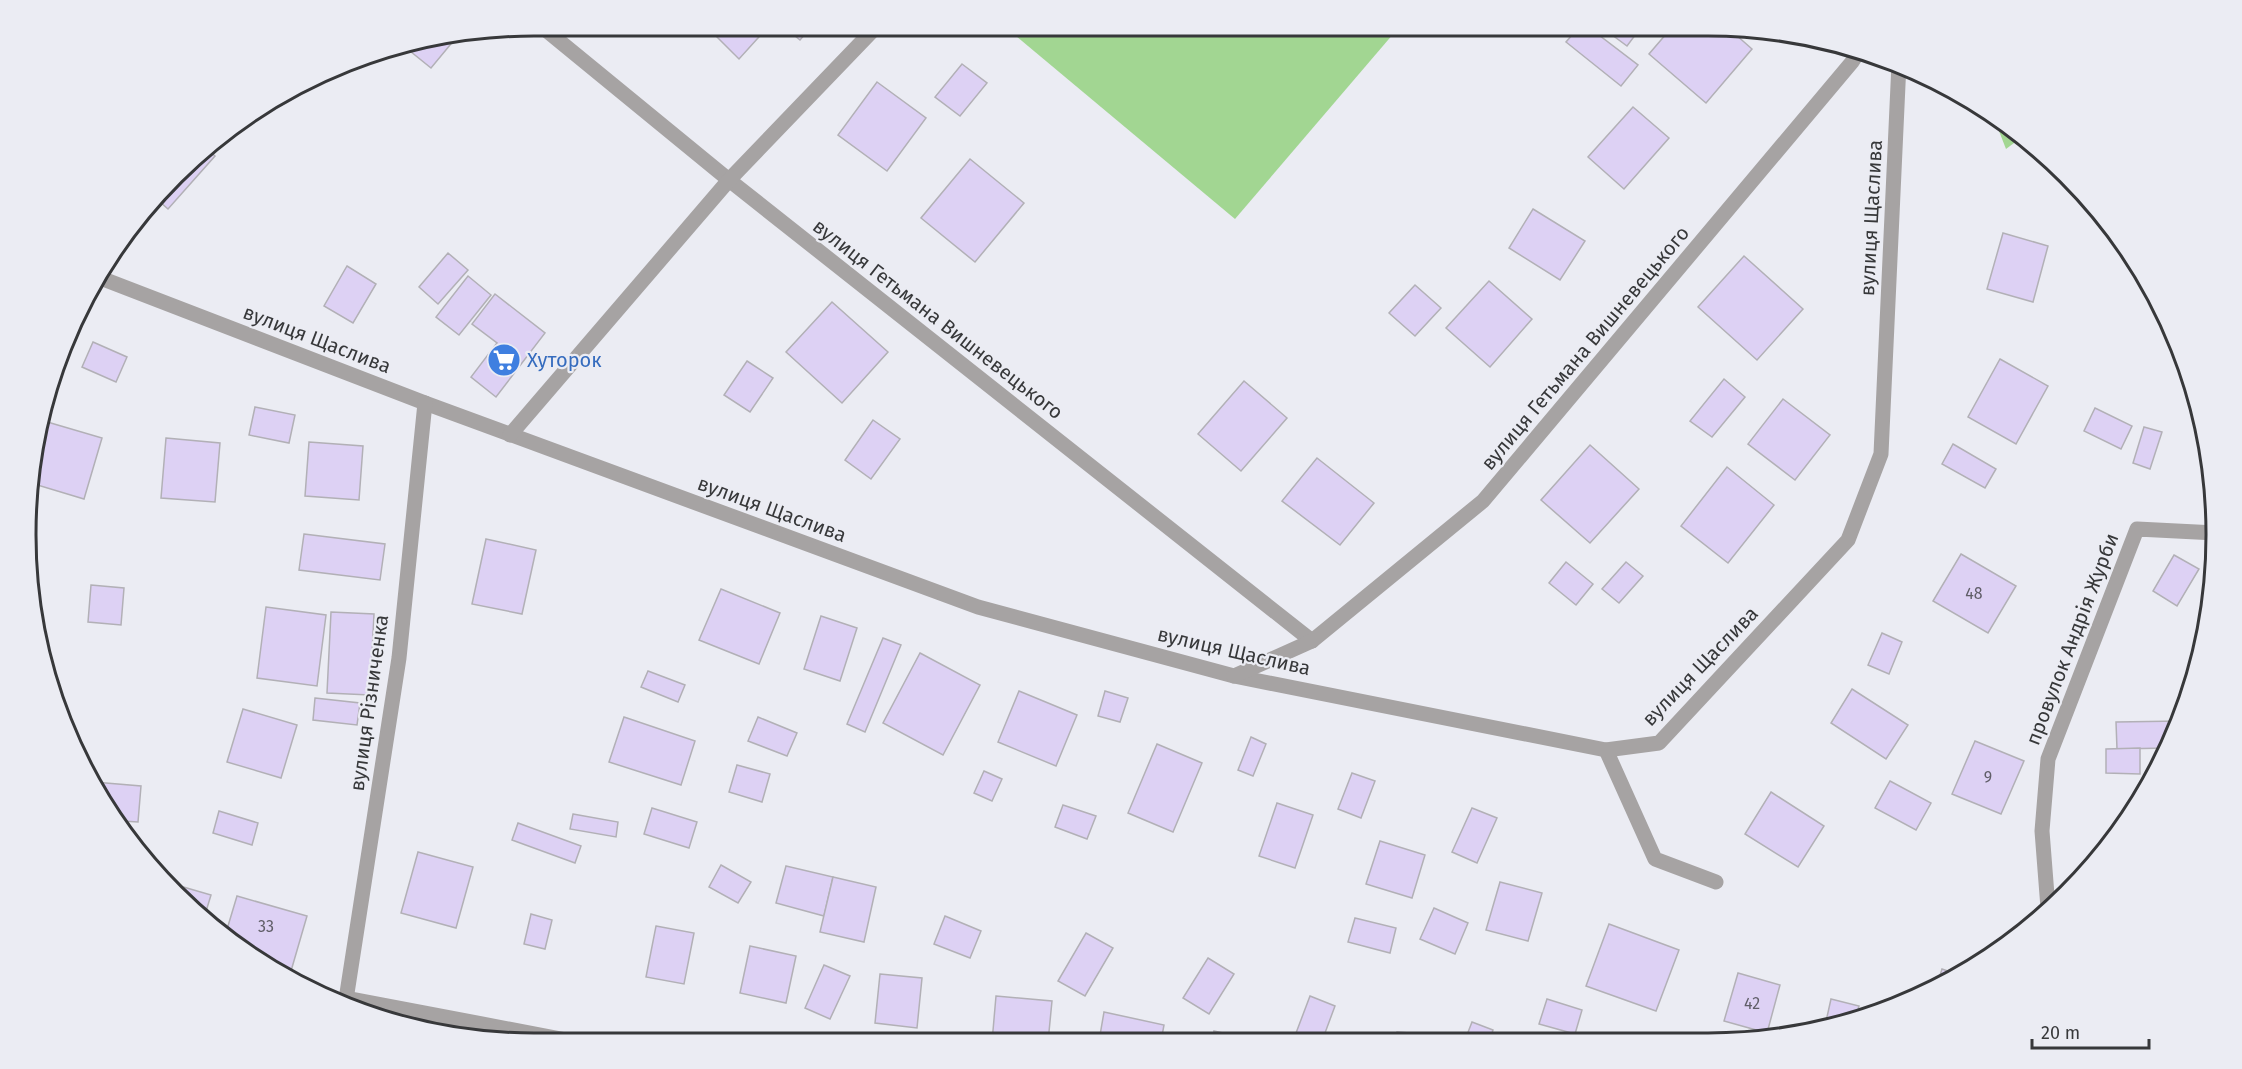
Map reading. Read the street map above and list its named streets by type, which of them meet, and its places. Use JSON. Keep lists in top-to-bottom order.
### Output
{
  "streets": {
    "street": [
      "вулиця Щаслива",
      "вулиця Гетьмана Вишневецького",
      "провулок Андрія Журби",
      "вулиця Різниченка"
    ]
  },
  "crossings": [
    ["вулиця Щаслива", "вулиця Гетьмана Вишневецького"],
    ["вулиця Щаслива", "вулиця Різниченка"]
  ],
  "places": {
    "supermarket": ["Хуторок"]
  },
  "house_numbers": [
    "48",
    "9",
    "33",
    "42"
  ],
  "scale_bar": "20 m"
}
